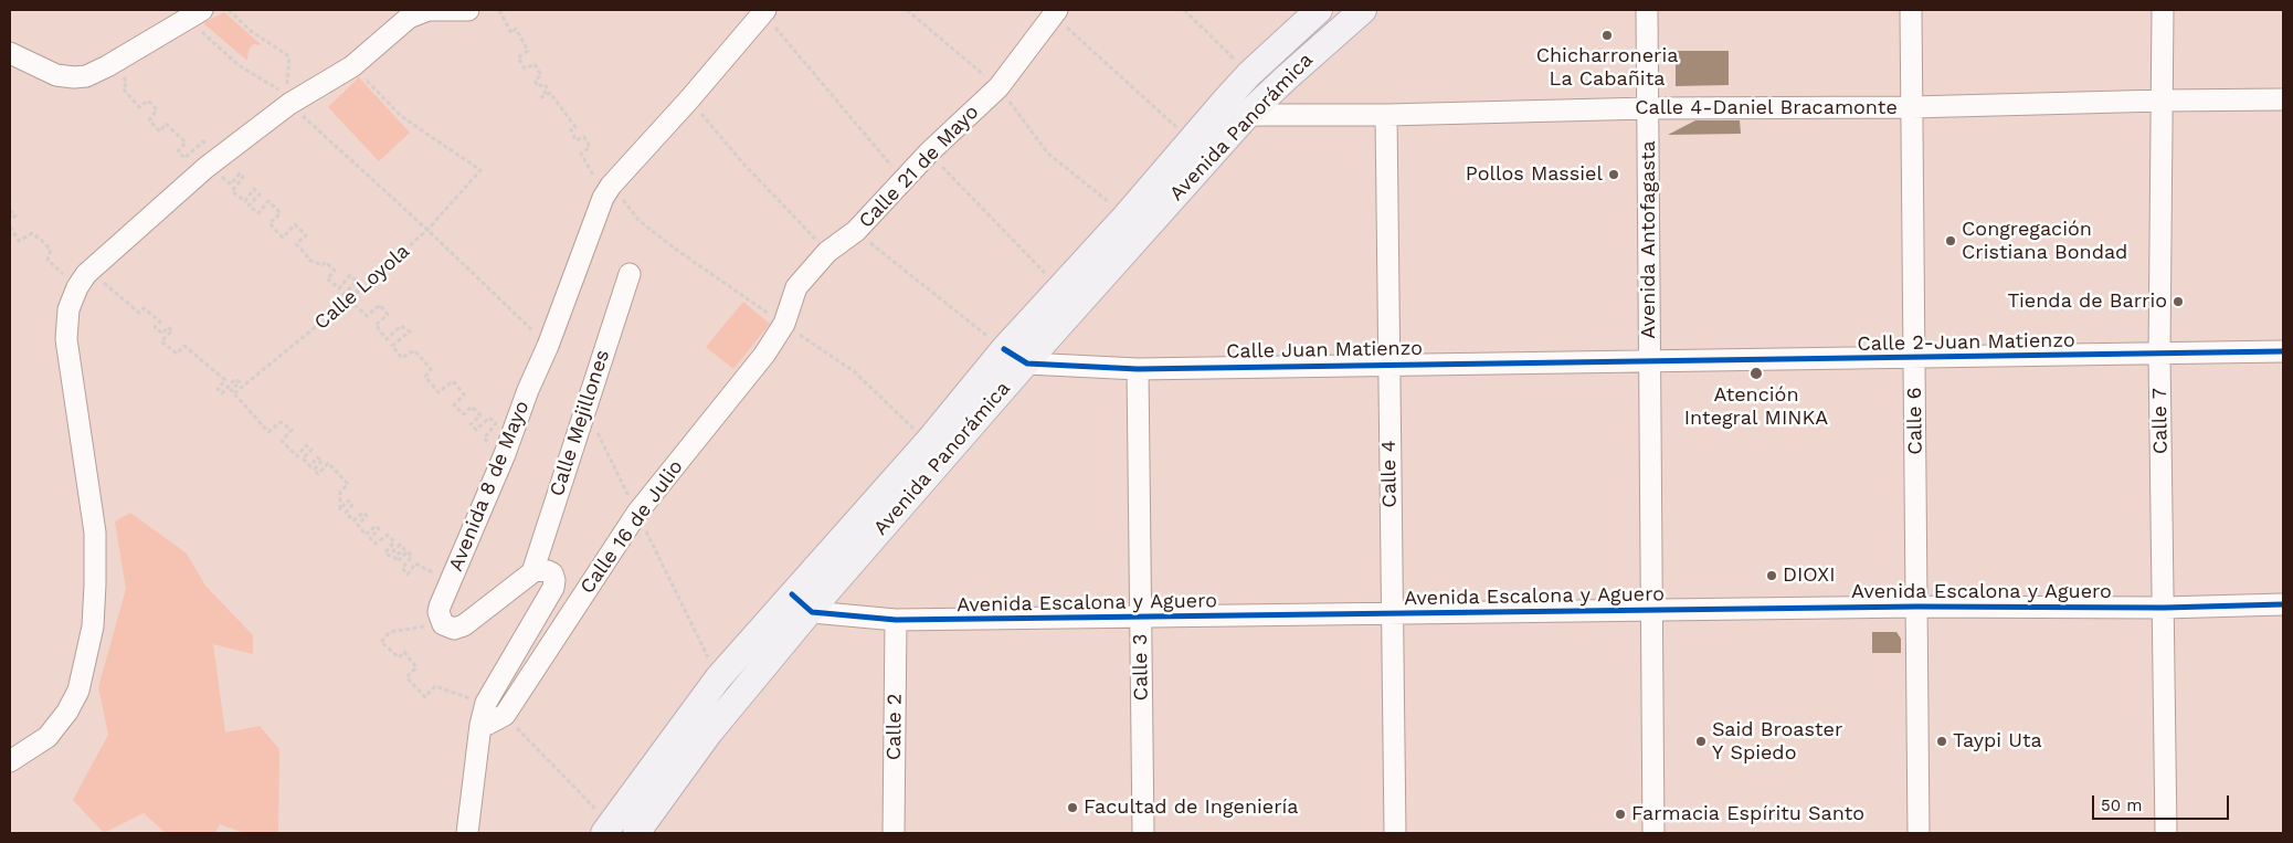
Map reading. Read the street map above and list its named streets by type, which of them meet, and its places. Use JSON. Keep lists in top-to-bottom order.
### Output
{
  "streets": {
    "main road": ["Avenida Panorámica"],
    "street": [
      "Calle 4-Daniel Bracamonte",
      "Calle 21 de Mayo",
      "Avenida Antofagasta",
      "Calle 2-Juan Matienzo",
      "Calle Juan Matienzo",
      "Calle 6",
      "Calle 7",
      "Calle Mejillones",
      "Calle 4",
      "Avenida 8 de Mayo",
      "Calle 16 de Julio",
      "Avenida Escalona y Aguero",
      "Calle 3",
      "Calle 2"
    ],
    "path": ["Calle Loyola"]
  },
  "crossings": [
    ["Calle 4-Daniel Bracamonte", "Avenida Panorámica"],
    ["Calle 4-Daniel Bracamonte", "Avenida Antofagasta"],
    ["Calle 4-Daniel Bracamonte", "Calle 6"],
    ["Calle 4-Daniel Bracamonte", "Calle 7"],
    ["Calle 4-Daniel Bracamonte", "Calle 4"],
    ["Avenida Panorámica", "Calle Juan Matienzo"],
    ["Avenida Panorámica", "Avenida Escalona y Aguero"],
    ["Calle 21 de Mayo", "Calle 16 de Julio"],
    ["Avenida Antofagasta", "Calle 2-Juan Matienzo"],
    ["Avenida Antofagasta", "Calle Juan Matienzo"],
    ["Avenida Antofagasta", "Avenida Escalona y Aguero"],
    ["Calle 2-Juan Matienzo", "Calle Juan Matienzo"],
    ["Calle 2-Juan Matienzo", "Calle 6"],
    ["Calle 2-Juan Matienzo", "Calle 7"],
    ["Calle Juan Matienzo", "Calle 4"],
    ["Calle Juan Matienzo", "Calle 3"],
    ["Calle 6", "Avenida Escalona y Aguero"],
    ["Calle 7", "Avenida Escalona y Aguero"],
    ["Calle 4", "Avenida Escalona y Aguero"],
    ["Avenida Escalona y Aguero", "Calle 3"],
    ["Avenida Escalona y Aguero", "Calle 2"]
  ],
  "places": [
    "Chicharroneria La Cabañita",
    "Pollos Massiel",
    "Congregación Cristiana Bondad",
    "Tienda de Barrio",
    "Atención Integral MINKA",
    "DIOXI",
    "Said Broaster Y Spiedo",
    "Taypi Uta",
    "Facultad de Ingeniería",
    "Farmacia Espíritu Santo"
  ],
  "scale_bar": "50 m"
}
